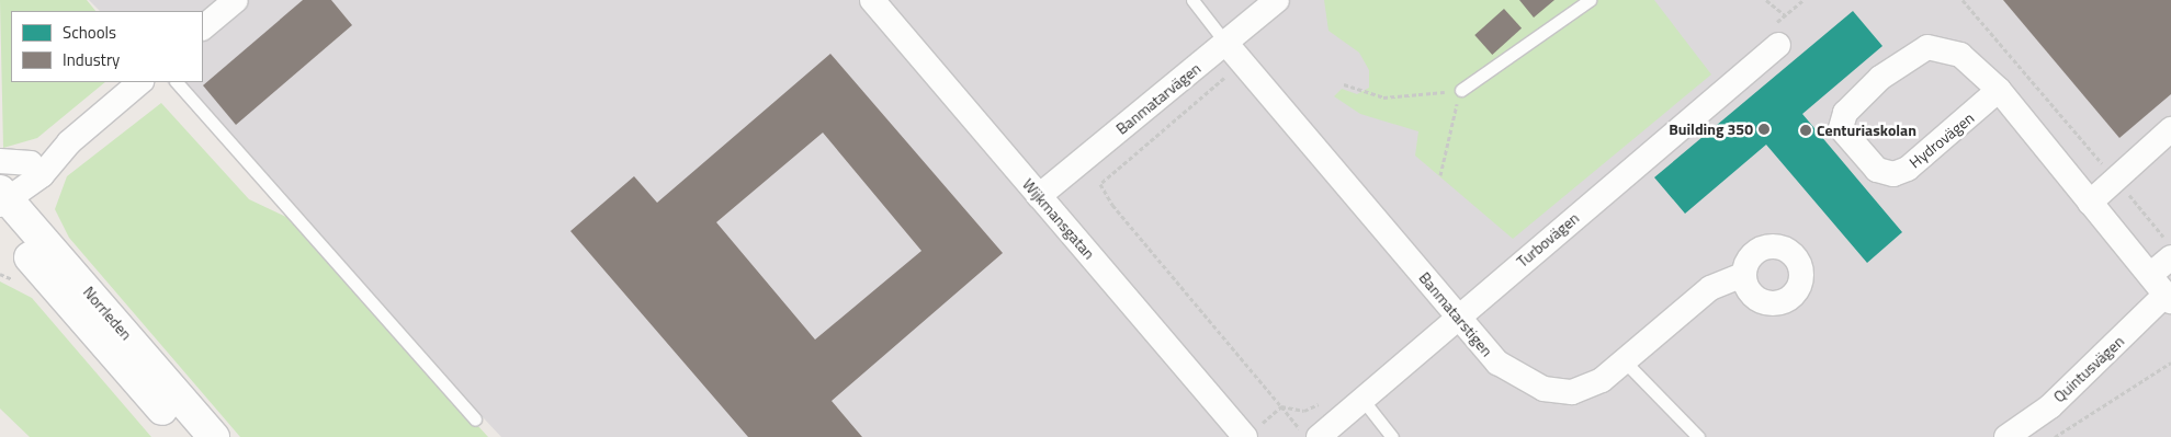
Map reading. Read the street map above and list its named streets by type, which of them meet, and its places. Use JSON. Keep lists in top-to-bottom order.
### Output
{
  "streets": {
    "main road": ["Norrleden"],
    "street": [
      "Banmatarvägen",
      "Hydrovägen",
      "Wijkmansgatan",
      "Turbovägen",
      "Banmatarstigen",
      "Quintusvägen"
    ]
  },
  "crossings": [
    ["Banmatarvägen", "Wijkmansgatan"],
    ["Banmatarvägen", "Banmatarstigen"],
    ["Hydrovägen", "Quintusvägen"],
    ["Turbovägen", "Banmatarstigen"]
  ],
  "places": ["Building 350", "Centuriaskolan"],
  "legend": ["Schools", "Industry"]
}
